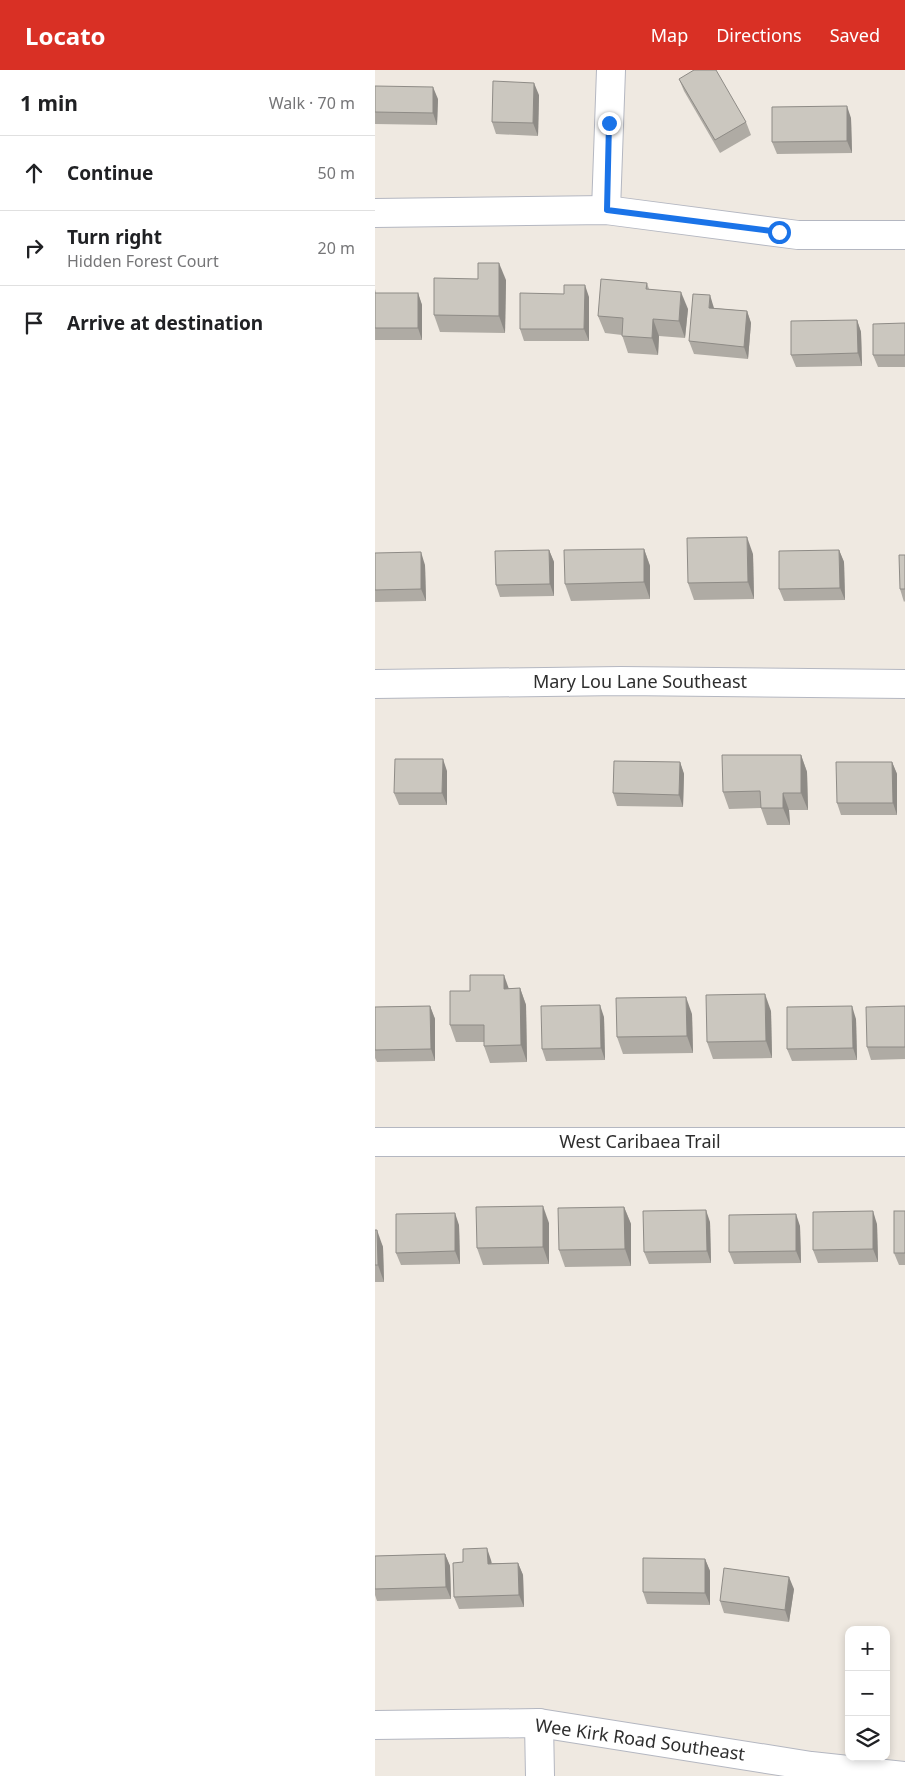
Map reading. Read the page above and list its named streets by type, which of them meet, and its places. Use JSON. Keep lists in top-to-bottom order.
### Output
{
  "streets": {
    "street": ["Mary Lou Lane Southeast", "West Caribaea Trail", "Wee Kirk Road Southeast"]
  },
  "page": {
    "header": "Locato",
    "nav": ["Map", "Directions", "Saved"],
    "heading": ["1 min", "Walk · 70 m"],
    "list": [
      ["Continue", "50 m"],
      ["Turn right", "Hidden Forest Court", "20 m"],
      "Arrive at destination"
    ],
    "map_buttons": ["+", "−"]
  }
}
